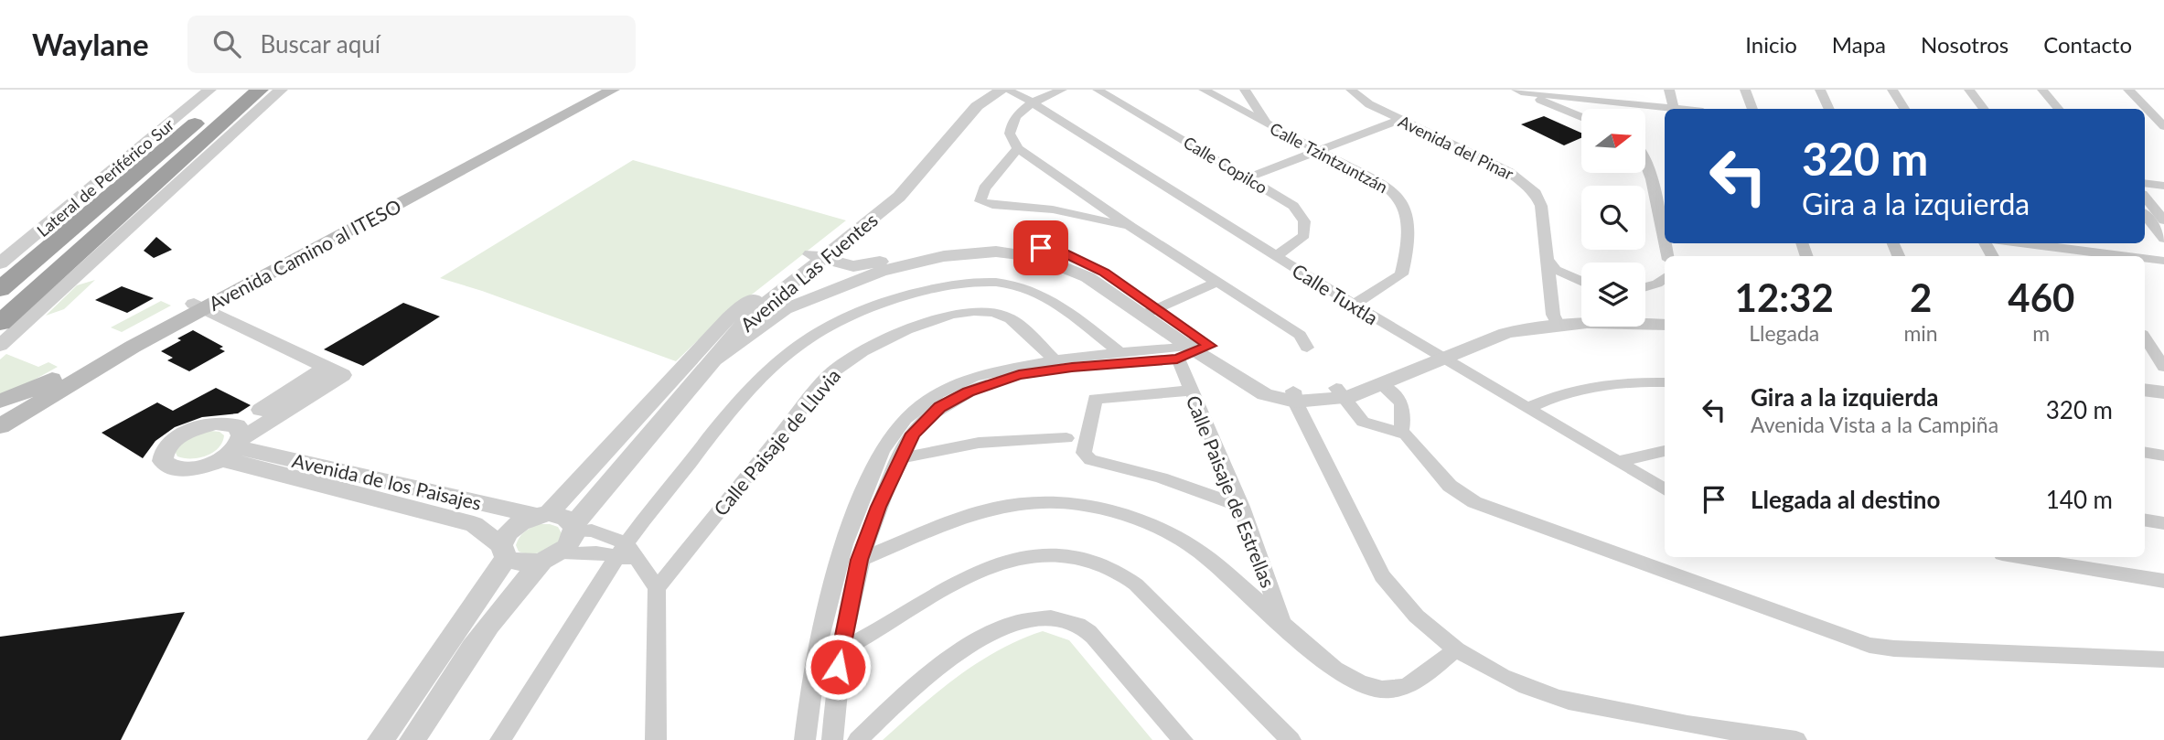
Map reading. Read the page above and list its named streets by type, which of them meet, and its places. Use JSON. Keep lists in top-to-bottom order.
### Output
{
  "streets": {
    "main road": ["Avenida Camino al ITESO"],
    "street": [
      "Avenida del Pinar",
      "Calle Tzintzuntzán",
      "Calle Copilco",
      "Lateral de Periférico Sur",
      "Avenida Las Fuentes",
      "Calle Tuxtla",
      "Calle Paisaje de Lluvia",
      "Avenida de los Paisajes",
      "Calle Paisaje de Estrellas"
    ]
  },
  "crossings": [
    ["Calle Tzintzuntzán", "Calle Tuxtla"],
    ["Calle Copilco", "Calle Tuxtla"],
    ["Avenida Las Fuentes", "Calle Tuxtla"],
    ["Avenida Las Fuentes", "Avenida de los Paisajes"]
  ],
  "north": "right",
  "page": {
    "header": "Waylane",
    "search": "Buscar aquí",
    "nav": [
      "Inicio",
      "Mapa",
      "Nosotros",
      "Contacto"
    ],
    "turn": ["320 m", "Gira a la izquierda"],
    "eta": [
      "12:32",
      "Llegada",
      "2",
      "min",
      "460",
      "m"
    ],
    "list": [
      {
        "name": "Gira a la izquierda",
        "note": "Avenida Vista a la Campiña",
        "value": "320 m"
      },
      {
        "name": "Llegada al destino",
        "value": "140 m"
      }
    ]
  }
}
